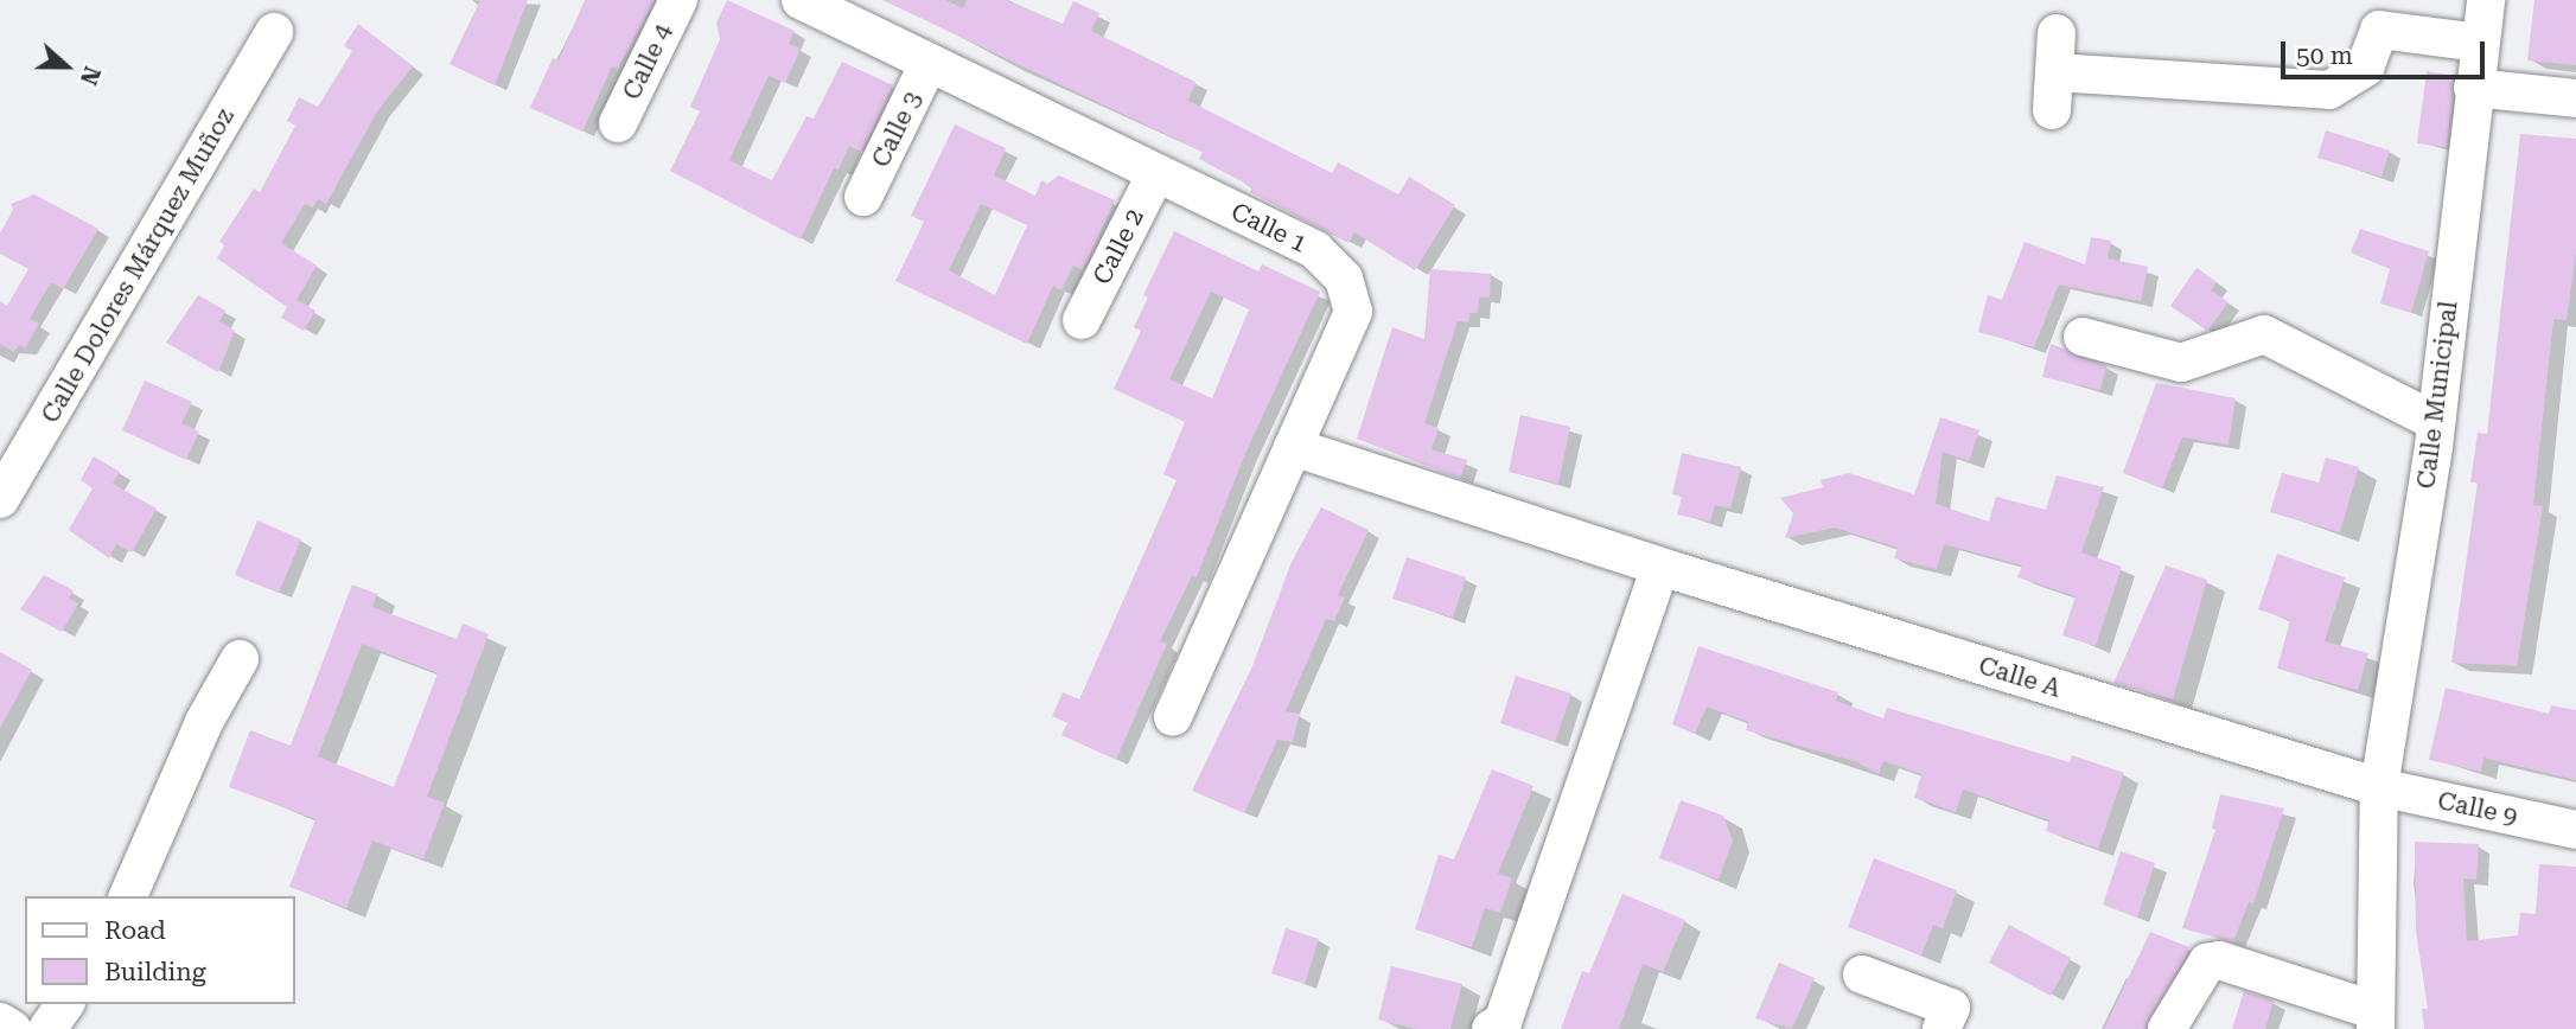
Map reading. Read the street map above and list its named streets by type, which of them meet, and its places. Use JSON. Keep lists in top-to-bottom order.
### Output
{
  "streets": {
    "street": [
      "Calle 4",
      "Calle 3",
      "Calle 1",
      "Calle 2",
      "Calle Dolores Márquez Muñoz",
      "Calle Municipal",
      "Calle A",
      "Calle 9"
    ]
  },
  "crossings": [
    ["Calle 3", "Calle 1"],
    ["Calle 1", "Calle 2"],
    ["Calle 1", "Calle A"],
    ["Calle Municipal", "Calle A"],
    ["Calle Municipal", "Calle 9"],
    ["Calle A", "Calle 9"]
  ],
  "legend": ["Road", "Building"],
  "scale_bar": "50 m",
  "north": "right"
}
